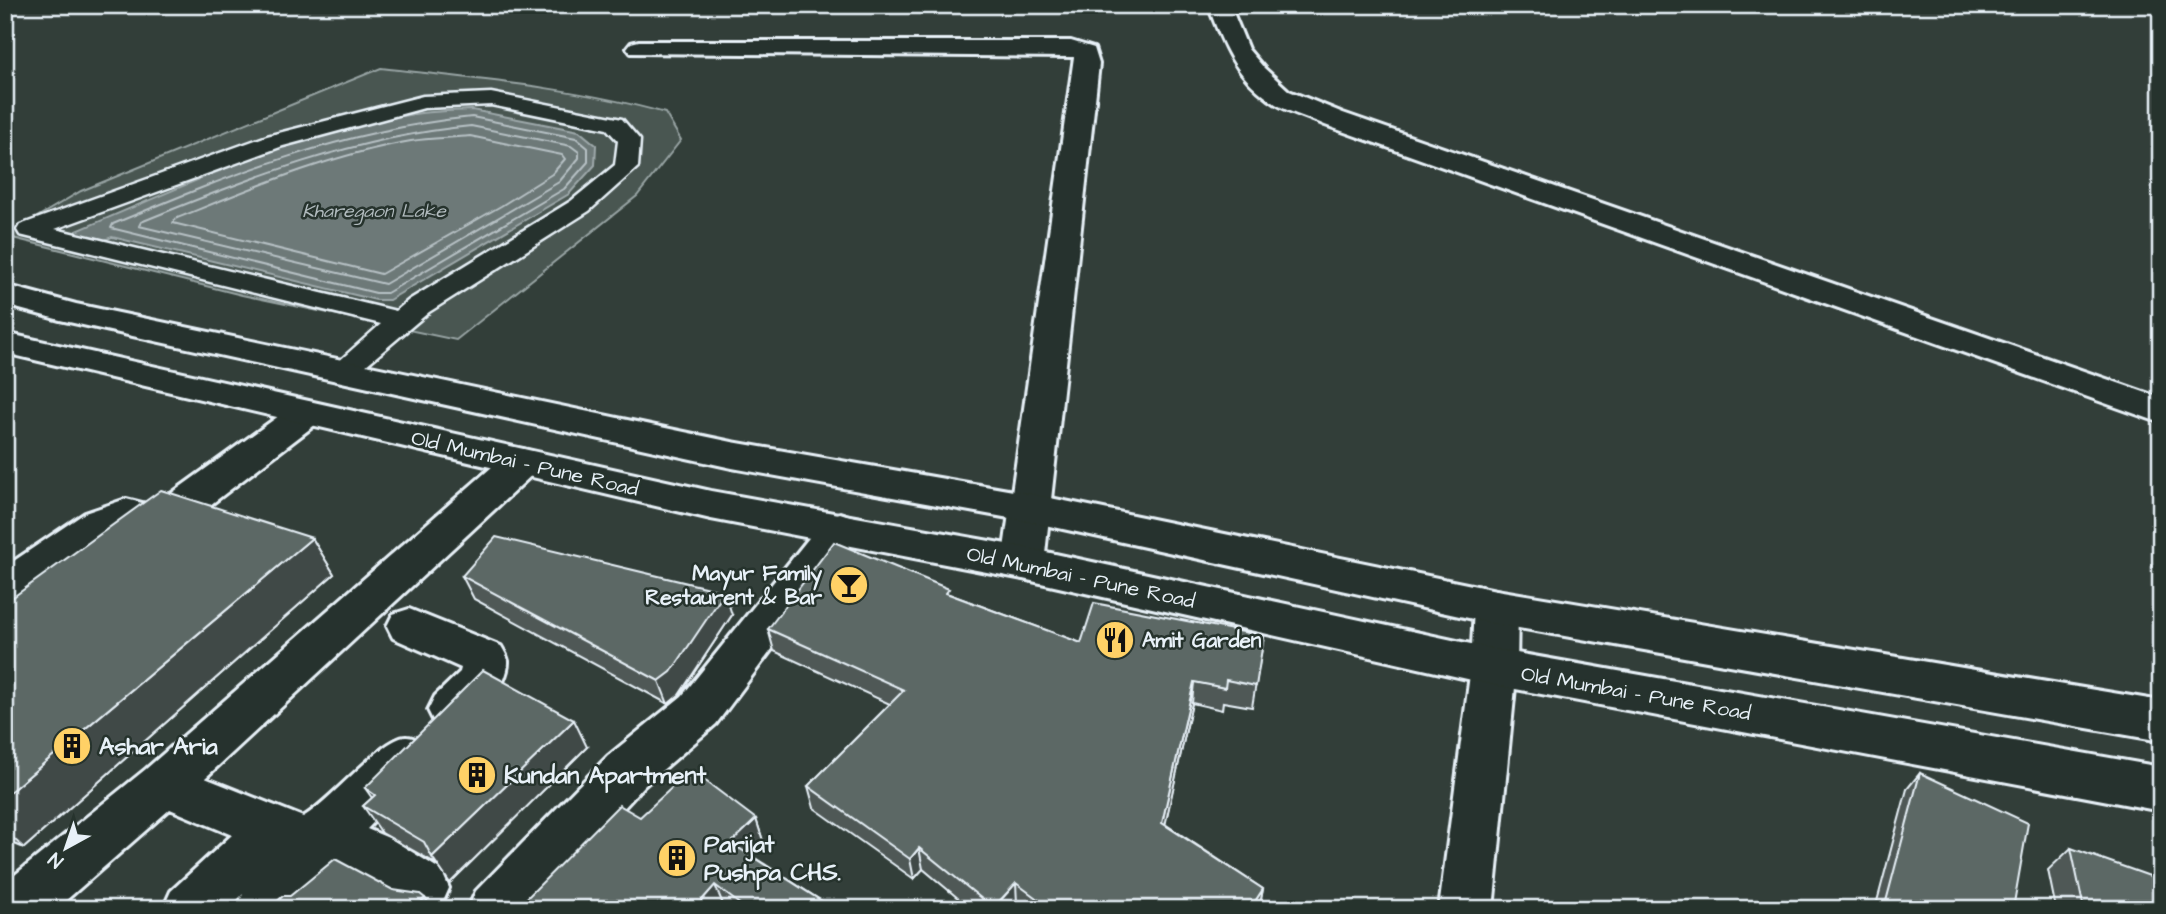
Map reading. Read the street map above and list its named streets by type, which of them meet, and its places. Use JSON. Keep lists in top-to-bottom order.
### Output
{
  "streets": {
    "street": ["Old Mumbai - Pune Road"]
  },
  "water": ["Kharegaon Lake"],
  "places": {
    "bar": ["Mayur Family Restaurent & Bar"],
    "restaurant": ["Amit Garden"],
    "building": ["Ashar Aria", "Kundan Apartment", "Parijat Pushpa CHS."]
  },
  "north": "bottom left"
}
